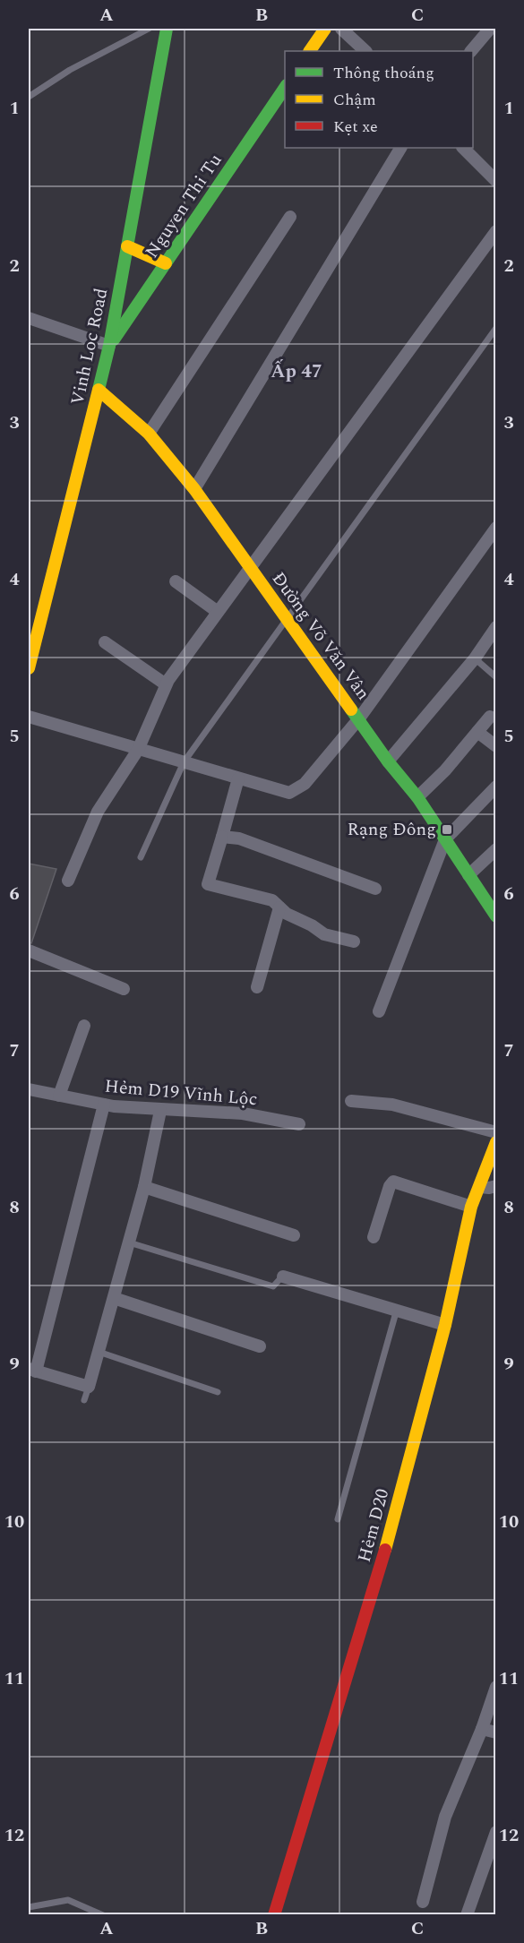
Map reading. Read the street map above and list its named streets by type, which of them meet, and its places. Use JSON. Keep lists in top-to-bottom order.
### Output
{
  "streets": {
    "street": [
      "Nguyen Thi Tu",
      "Vinh Loc Road",
      "Đường Võ Văn Vân",
      "Hẻm D19 Vĩnh Lộc",
      "Hẻm D20"
    ]
  },
  "crossings": [
    ["Nguyen Thi Tu", "Vinh Loc Road"],
    ["Vinh Loc Road", "Đường Võ Văn Vân"]
  ],
  "districts": ["Ấp 47"],
  "places": {
    "transit": ["Rạng Đông"]
  },
  "legend": ["Thông thoáng", "Chậm", "Kẹt xe"],
  "grid": {
    "columns": ["A", "B", "C"],
    "rows": [
      "1",
      "2",
      "3",
      "4",
      "5",
      "6",
      "7",
      "8",
      "9",
      "10",
      "11",
      "12"
    ]
  }
}
